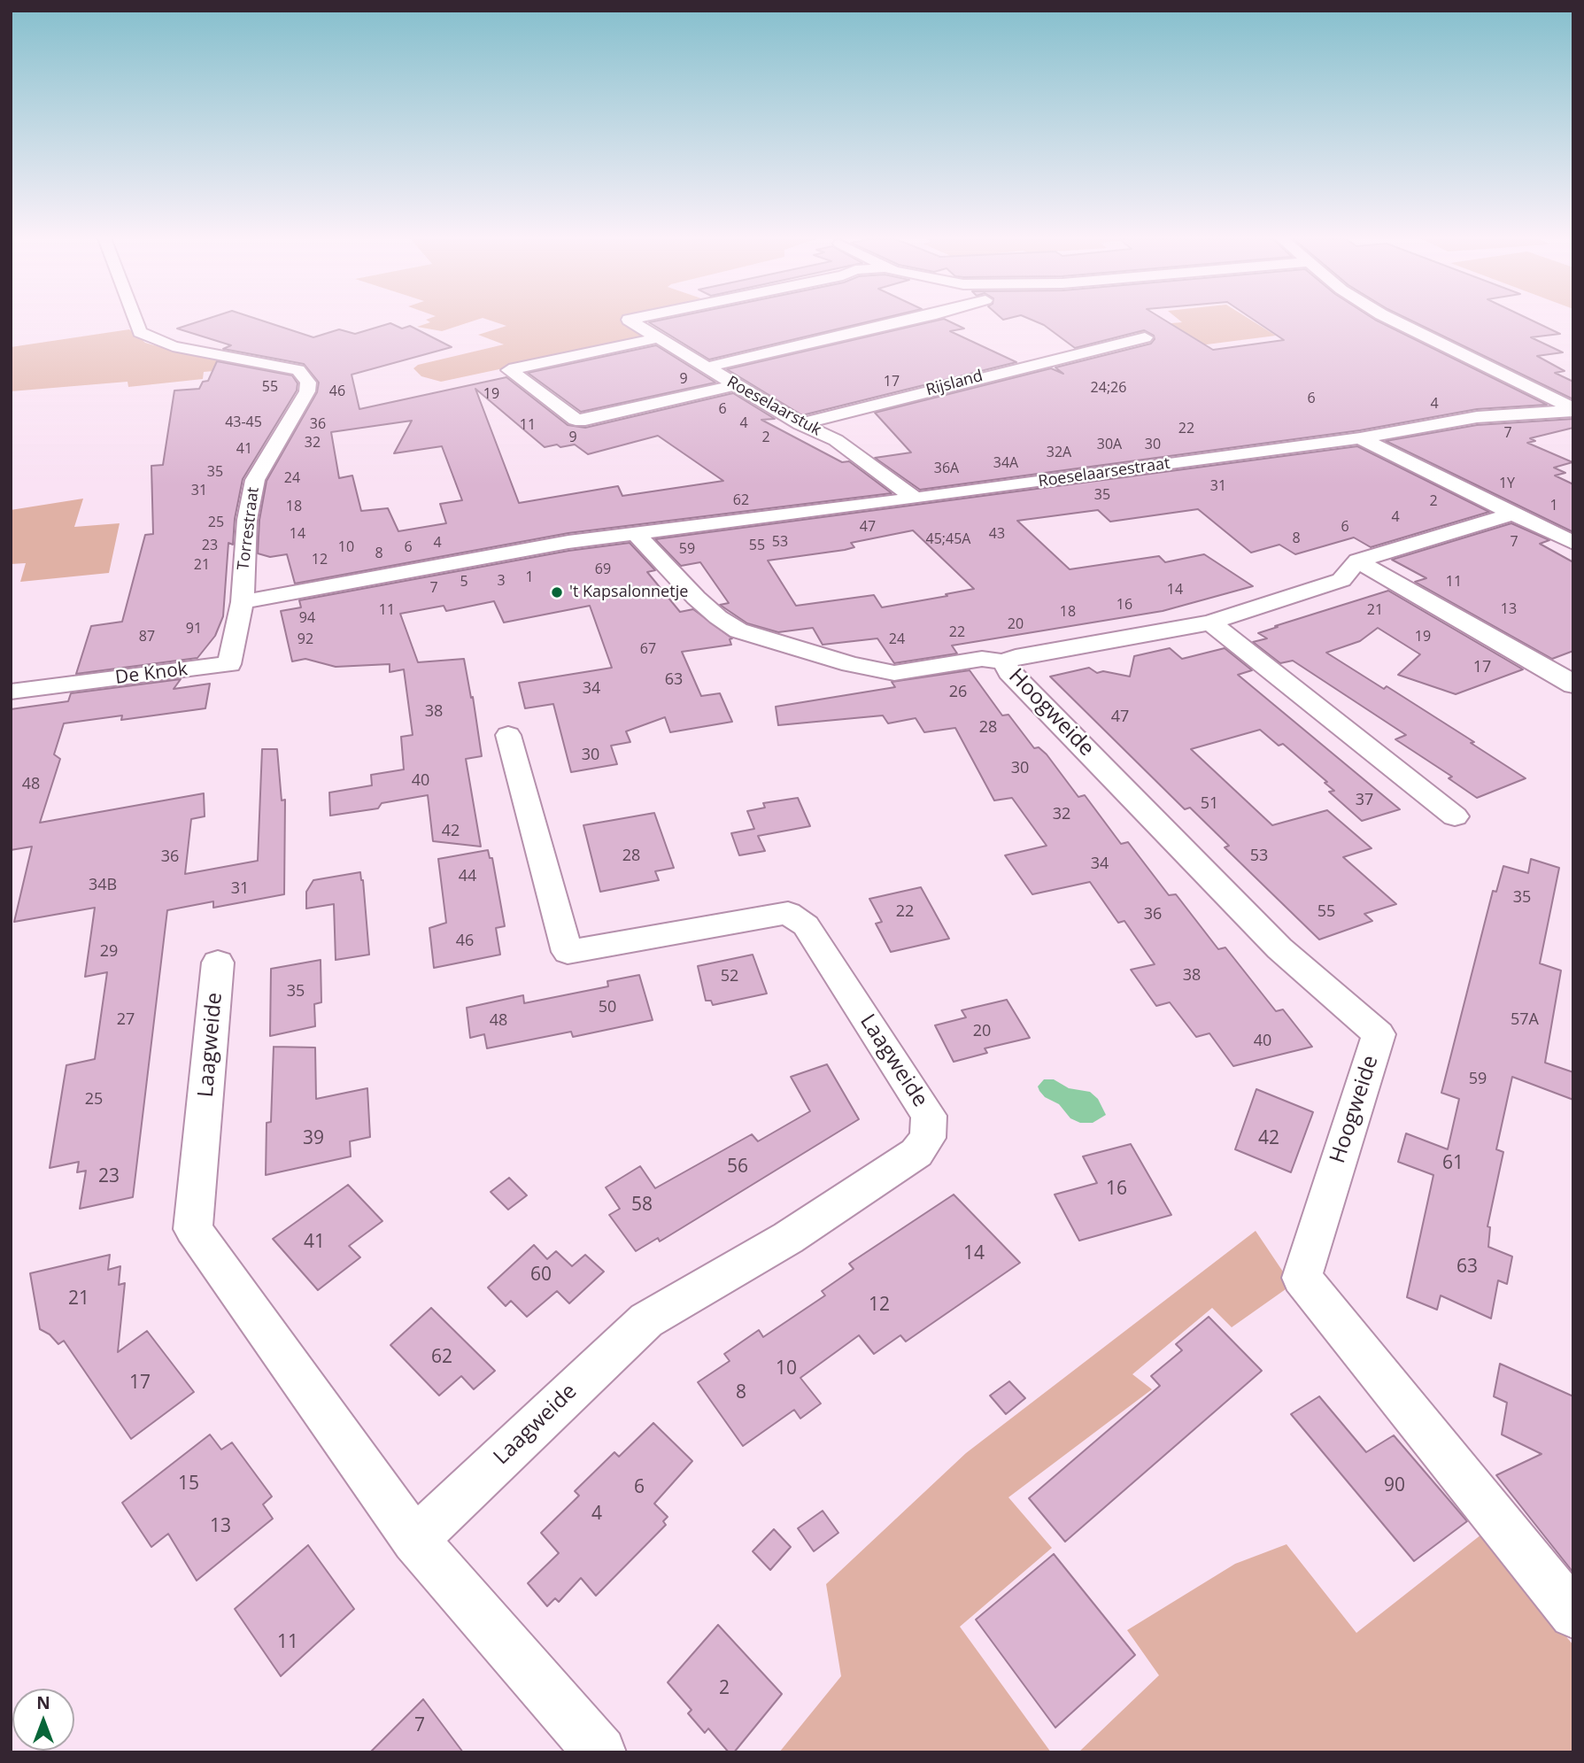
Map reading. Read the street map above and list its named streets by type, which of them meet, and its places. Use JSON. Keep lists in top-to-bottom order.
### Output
{
  "streets": {
    "street": [
      "Rijsland",
      "Roeselaarstuk",
      "Roeselaarsestraat",
      "Torrestraat",
      "De Knok",
      "Hoogweide",
      "Laagweide"
    ]
  },
  "crossings": [
    ["Rijsland", "Roeselaarstuk"],
    ["Roeselaarstuk", "Roeselaarsestraat"],
    ["Roeselaarsestraat", "Torrestraat"],
    ["Roeselaarsestraat", "De Knok"],
    ["Roeselaarsestraat", "Hoogweide"],
    ["Torrestraat", "De Knok"]
  ],
  "places": ["'t Kapsalonnetje"],
  "house_numbers": [
    "9",
    "17",
    "55",
    "24;26",
    "46",
    "19",
    "6",
    "4",
    "6",
    "43-45",
    "4",
    "36",
    "11",
    "22",
    "7",
    "9",
    "2",
    "32",
    "30A",
    "30",
    "41",
    "32A",
    "34A",
    "36A",
    "35",
    "24",
    "1Y",
    "31",
    "31",
    "35",
    "62",
    "2",
    "1",
    "18",
    "4",
    "25",
    "47",
    "6",
    "14",
    "43",
    "8",
    "45;45A",
    "53",
    "7",
    "4",
    "23",
    "55",
    "10",
    "6",
    "59",
    "8",
    "12",
    "21",
    "69",
    "1",
    "3",
    "5",
    "11",
    "7",
    "14",
    "16",
    "13",
    "11",
    "21",
    "18",
    "94",
    "20",
    "91",
    "22",
    "87",
    "19",
    "92",
    "24",
    "67",
    "17",
    "63",
    "34",
    "26",
    "38",
    "47",
    "28",
    "30",
    "30",
    "40",
    "48",
    "37",
    "51",
    "32",
    "42",
    "28",
    "53",
    "36",
    "34",
    "44",
    "34B",
    "31",
    "35",
    "22",
    "55",
    "36",
    "46",
    "29",
    "38",
    "52",
    "35",
    "50",
    "27",
    "57A",
    "48",
    "20",
    "40",
    "59",
    "25",
    "39",
    "42",
    "61",
    "56",
    "23",
    "16",
    "58",
    "41",
    "14",
    "63",
    "60",
    "21",
    "12",
    "62",
    "10",
    "17",
    "8",
    "15",
    "90",
    "6",
    "4",
    "13",
    "11",
    "2",
    "7"
  ],
  "north": "top"
}
